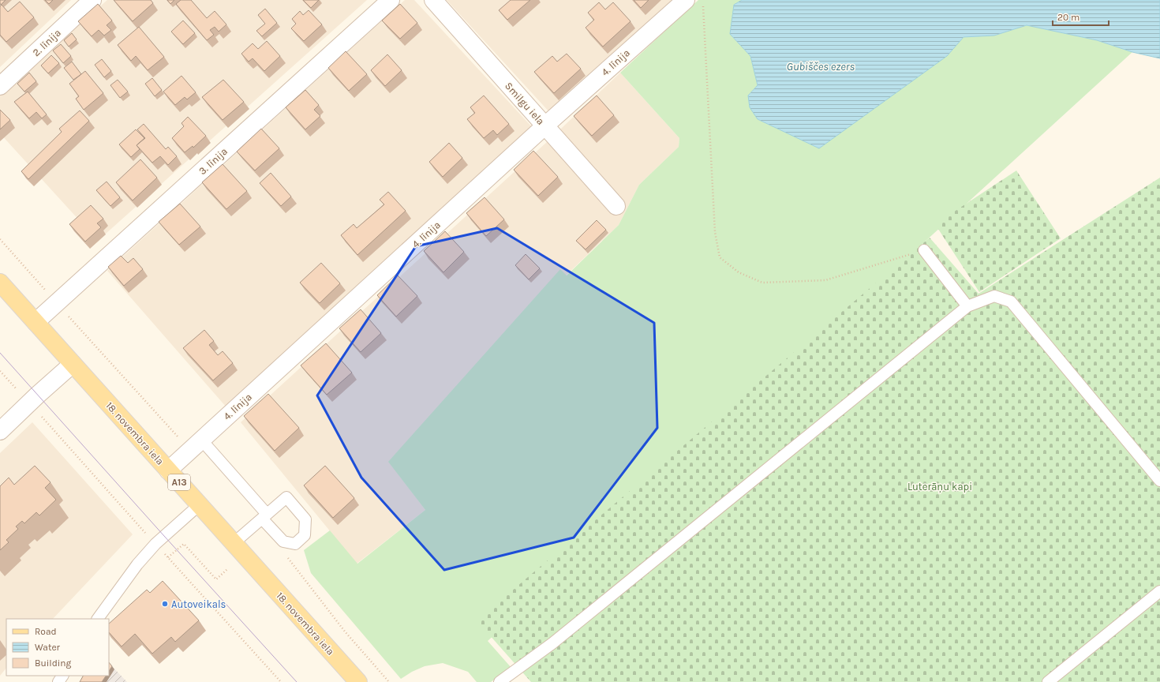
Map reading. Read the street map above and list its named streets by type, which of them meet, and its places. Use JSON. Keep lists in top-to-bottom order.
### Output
{
  "streets": {
    "main road": ["18. novembra iela", "A13"],
    "street": [
      "2. līnija",
      "4. līnija",
      "Smilgu iela",
      "3. līnija"
    ]
  },
  "crossings": [
    ["4. līnija", "Smilgu iela"],
    ["4. līnija", "18. novembra iela"],
    ["3. līnija", "18. novembra iela"]
  ],
  "water": ["Gubiščes ezers"],
  "parks": ["Luterāņu kapi"],
  "places": ["Autoveikals"],
  "legend": ["Road", "Water", "Building"],
  "scale_bar": "20 m"
}
